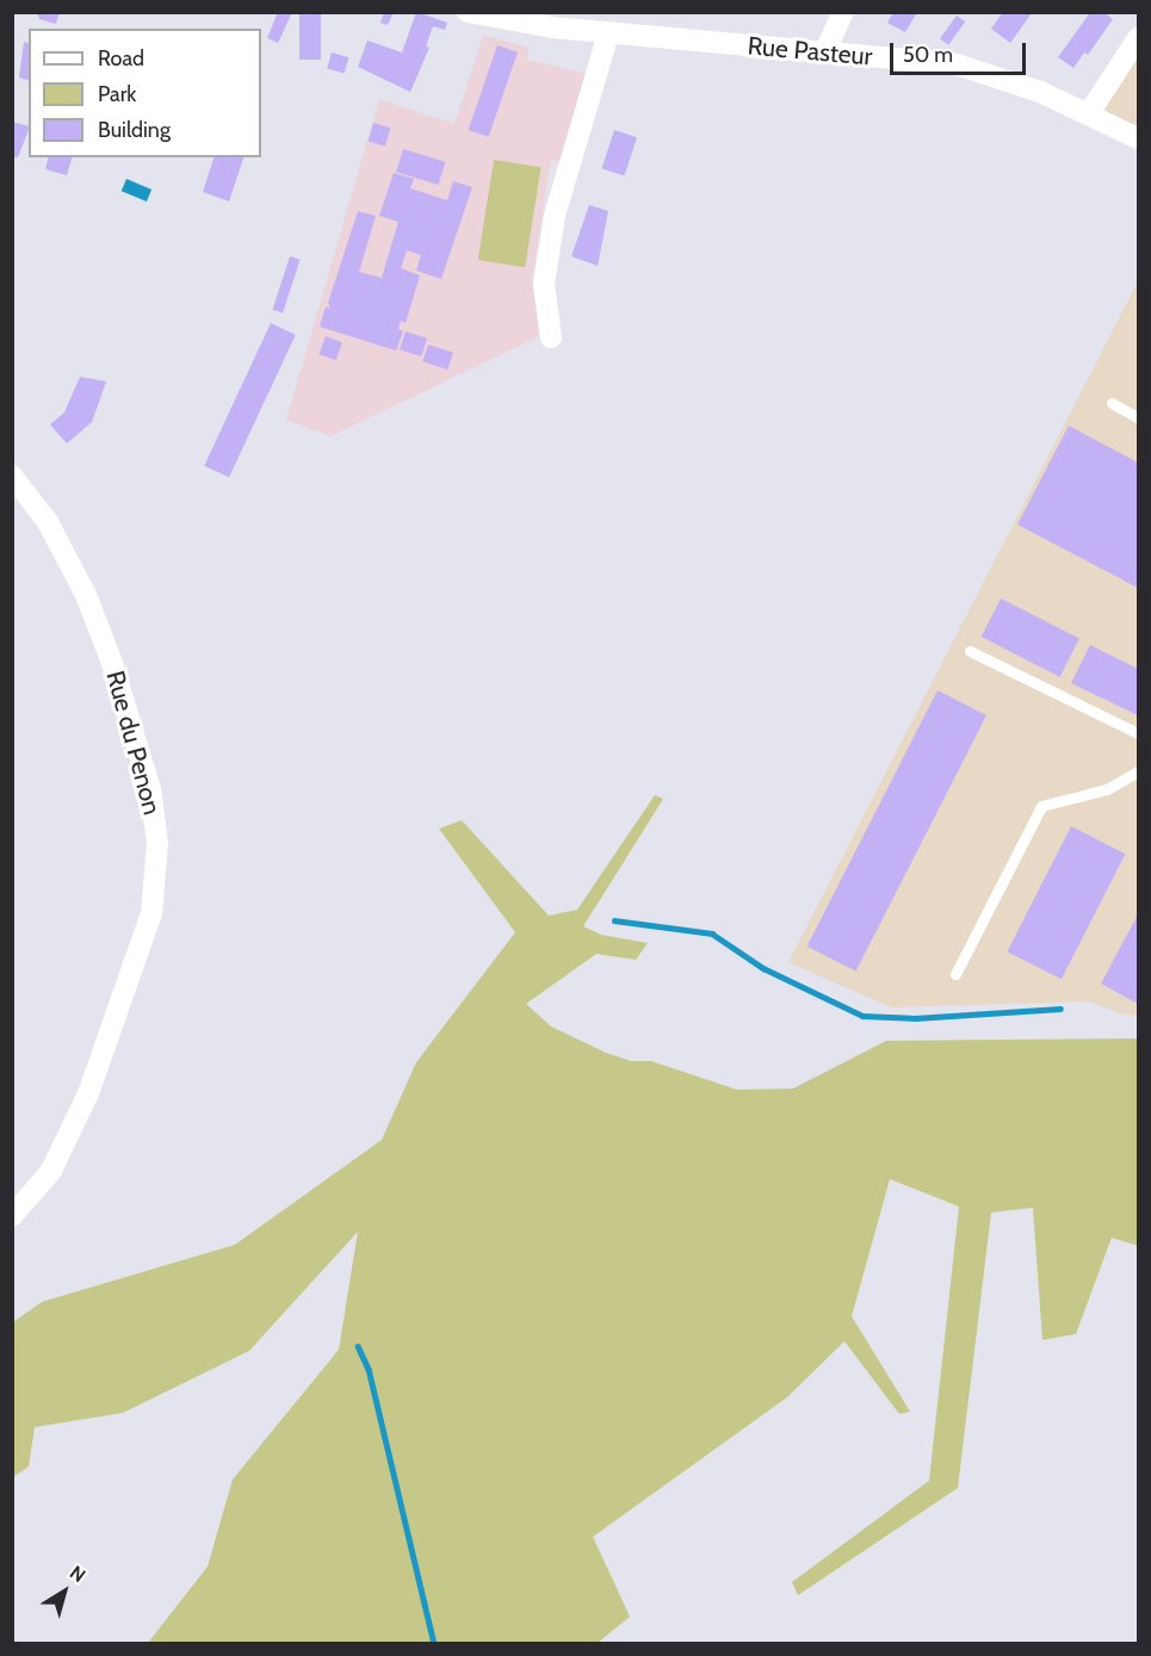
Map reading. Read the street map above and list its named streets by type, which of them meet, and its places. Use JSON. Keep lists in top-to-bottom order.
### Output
{
  "streets": {
    "street": ["Rue Pasteur", "Rue du Penon"]
  },
  "legend": ["Road", "Park", "Building"],
  "scale_bar": "50 m",
  "north": "top right"
}
